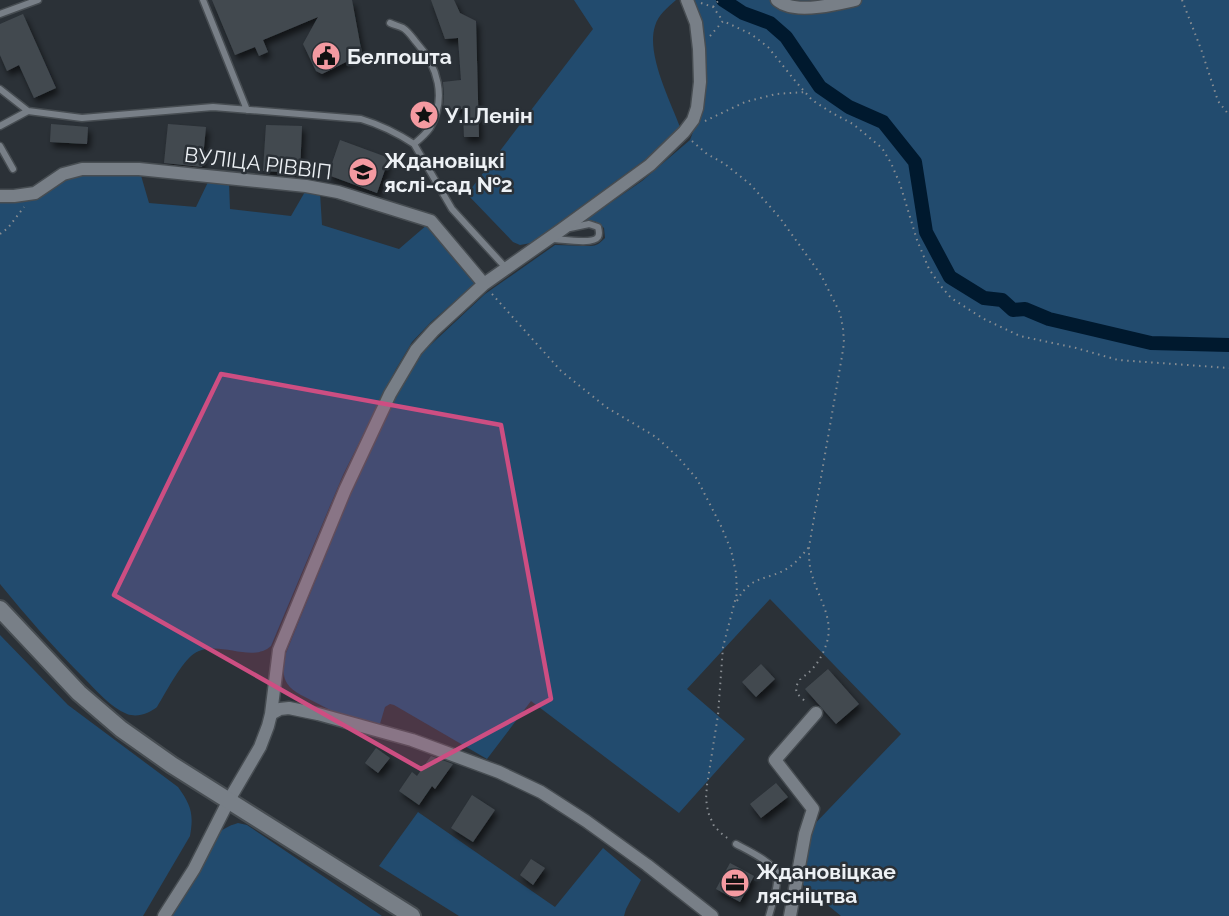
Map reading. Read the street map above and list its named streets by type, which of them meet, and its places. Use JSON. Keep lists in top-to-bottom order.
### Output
{
  "streets": {
    "street": ["ВУЛІЦА РІВВІП"]
  },
  "places": {
    "public building": ["Белпошта"],
    "place": ["У.І.Ленін"],
    "school or university": ["Ждановіцкі яслі-сад №2"],
    "office": ["Ждановіцкае лясніцтва"]
  }
}
